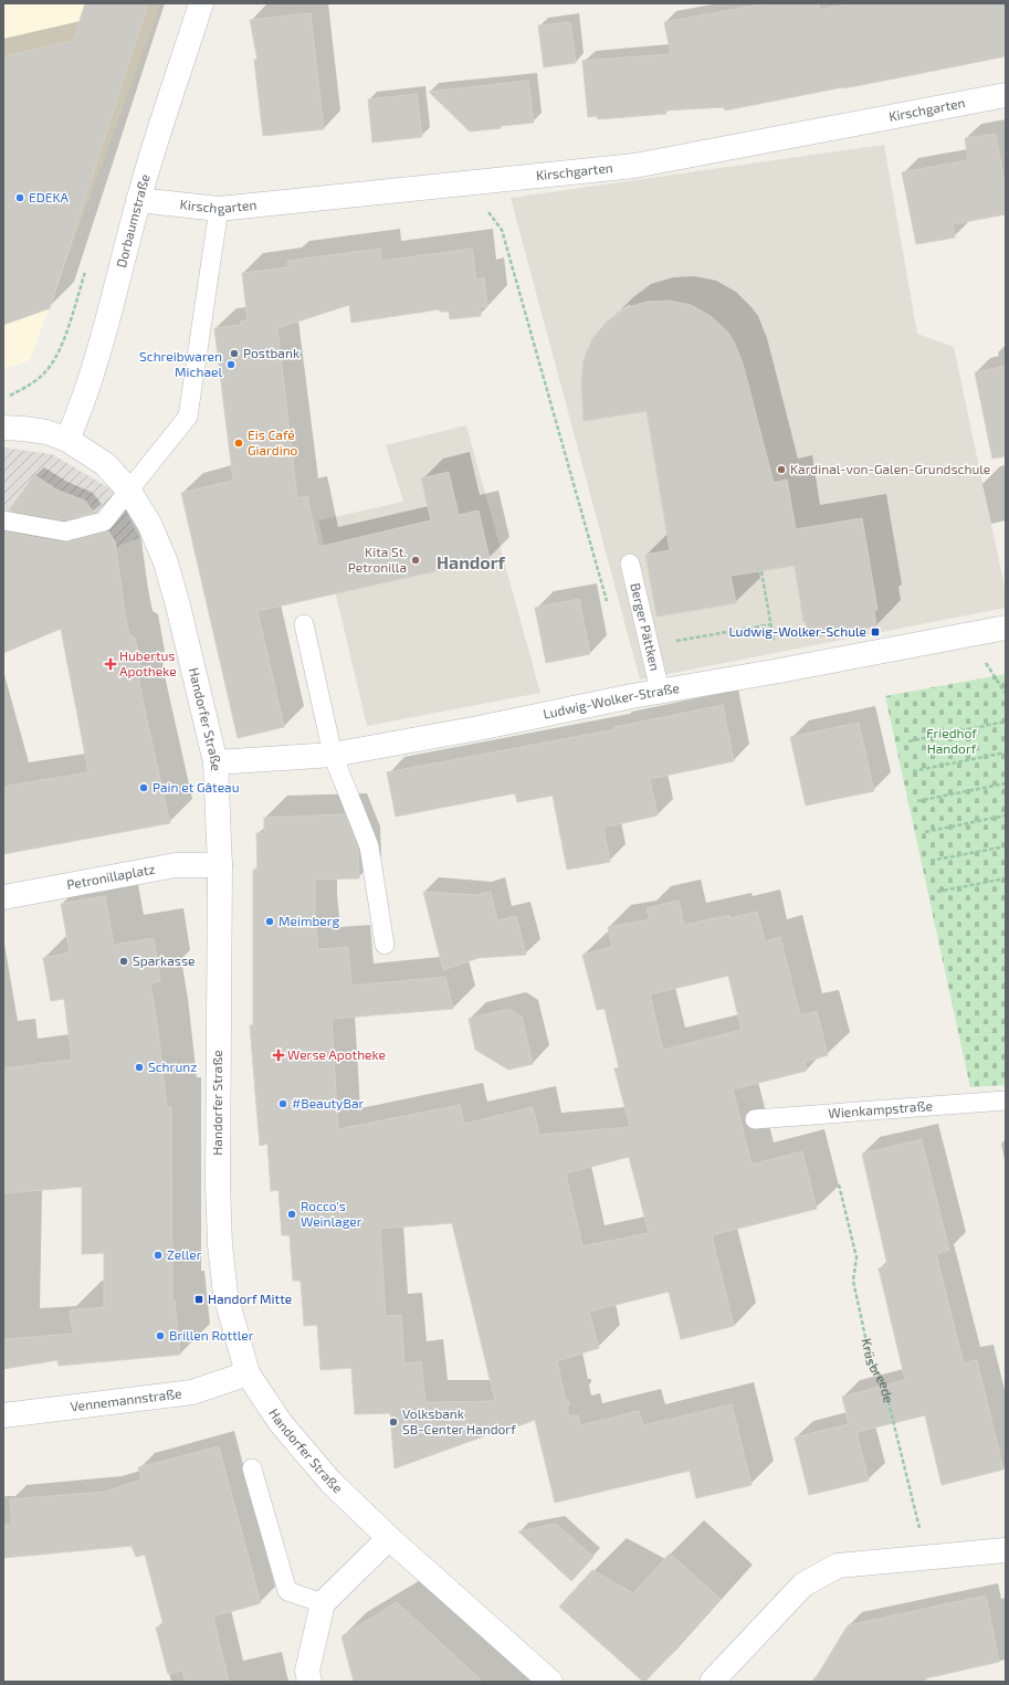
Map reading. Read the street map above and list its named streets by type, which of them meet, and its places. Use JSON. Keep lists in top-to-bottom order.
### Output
{
  "streets": {
    "street": [
      "Kirschgarten",
      "Dorbaumstraße",
      "Ludwig-Wolker-Straße",
      "Handorfer Straße",
      "Petronillaplatz",
      "Vennemannstraße"
    ],
    "lane": ["Berger Pättken", "Wienkampstraße"],
    "path": ["Krüsbreede"]
  },
  "crossings": [
    ["Kirschgarten", "Dorbaumstraße"],
    ["Dorbaumstraße", "Handorfer Straße"],
    ["Berger Pättken", "Ludwig-Wolker-Straße"],
    ["Ludwig-Wolker-Straße", "Handorfer Straße"],
    ["Handorfer Straße", "Petronillaplatz"],
    ["Handorfer Straße", "Vennemannstraße"]
  ],
  "districts": ["Handorf"],
  "parks": ["Friedhof Handorf"],
  "places": {
    "other": [
      "EDEKA",
      "Postbank",
      "Schreibwaren Michael",
      "Eis Café Giardino",
      "Kardinal-von-Galen-Grundschule",
      "Kita St. Petronilla",
      "Pain et Gâteau",
      "Meimberg",
      "Sparkasse",
      "Schrunz",
      "#BeautyBar",
      "Rocco's Weinlager",
      "Zeller",
      "Brillen Rottler",
      "Volksbank SB-Center Handorf"
    ],
    "transit": ["Ludwig-Wolker-Schule", "Handorf Mitte"],
    "health": ["Hubertus Apotheke", "Werse Apotheke"]
  }
}
